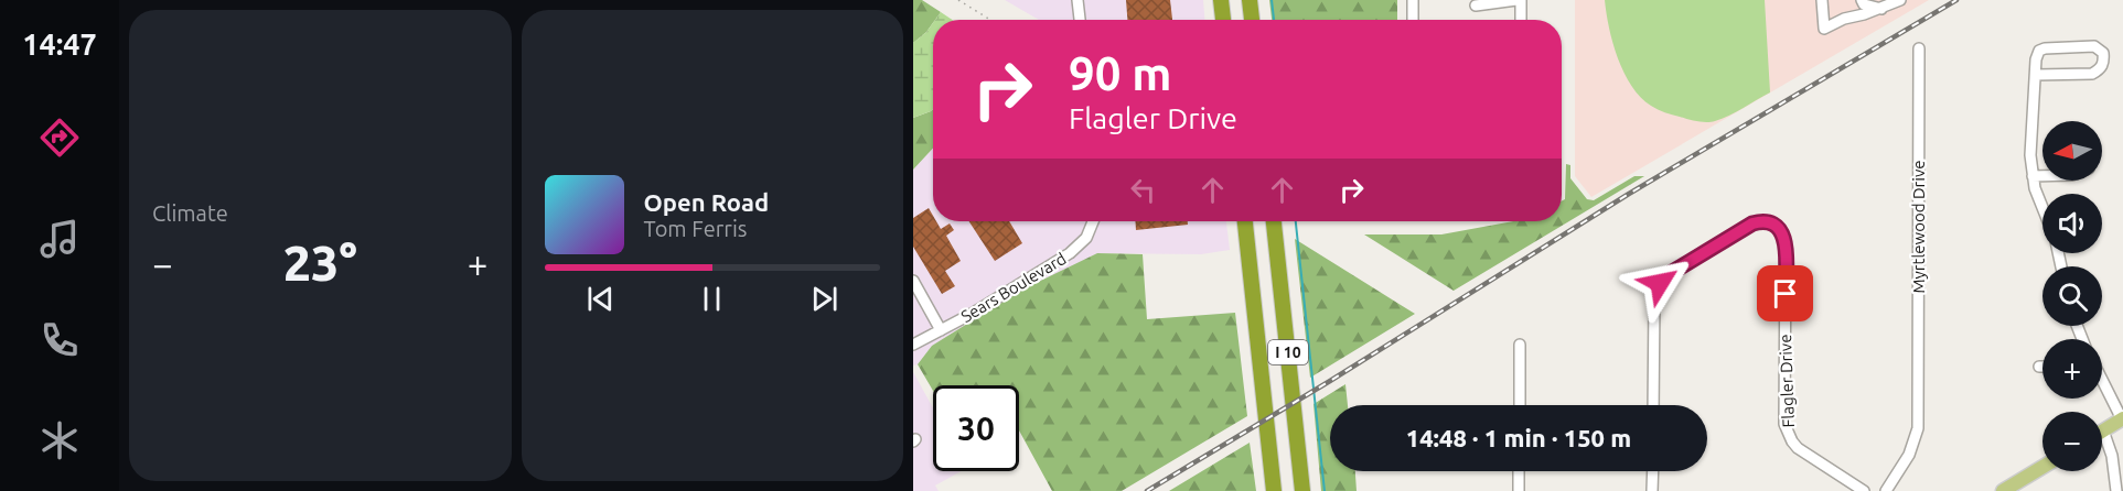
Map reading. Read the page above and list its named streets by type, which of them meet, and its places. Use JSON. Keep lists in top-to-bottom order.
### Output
{
  "streets": {
    "highway": ["I 10"],
    "street": ["Myrtlewood Drive", "Sears Boulevard", "Flagler Drive"]
  },
  "north": "left",
  "page": {
    "tabs": "14:47",
    "tile": "Climate",
    "turn": ["90 m", "Flagler Drive"],
    "map_buttons": ["+", "−"],
    "song": ["Open Road", "Tom Ferris"],
    "heat": ["−", "23°", "+"],
    "limit": "30",
    "trip": "14:48 · 1 min · 150 m"
  }
}
